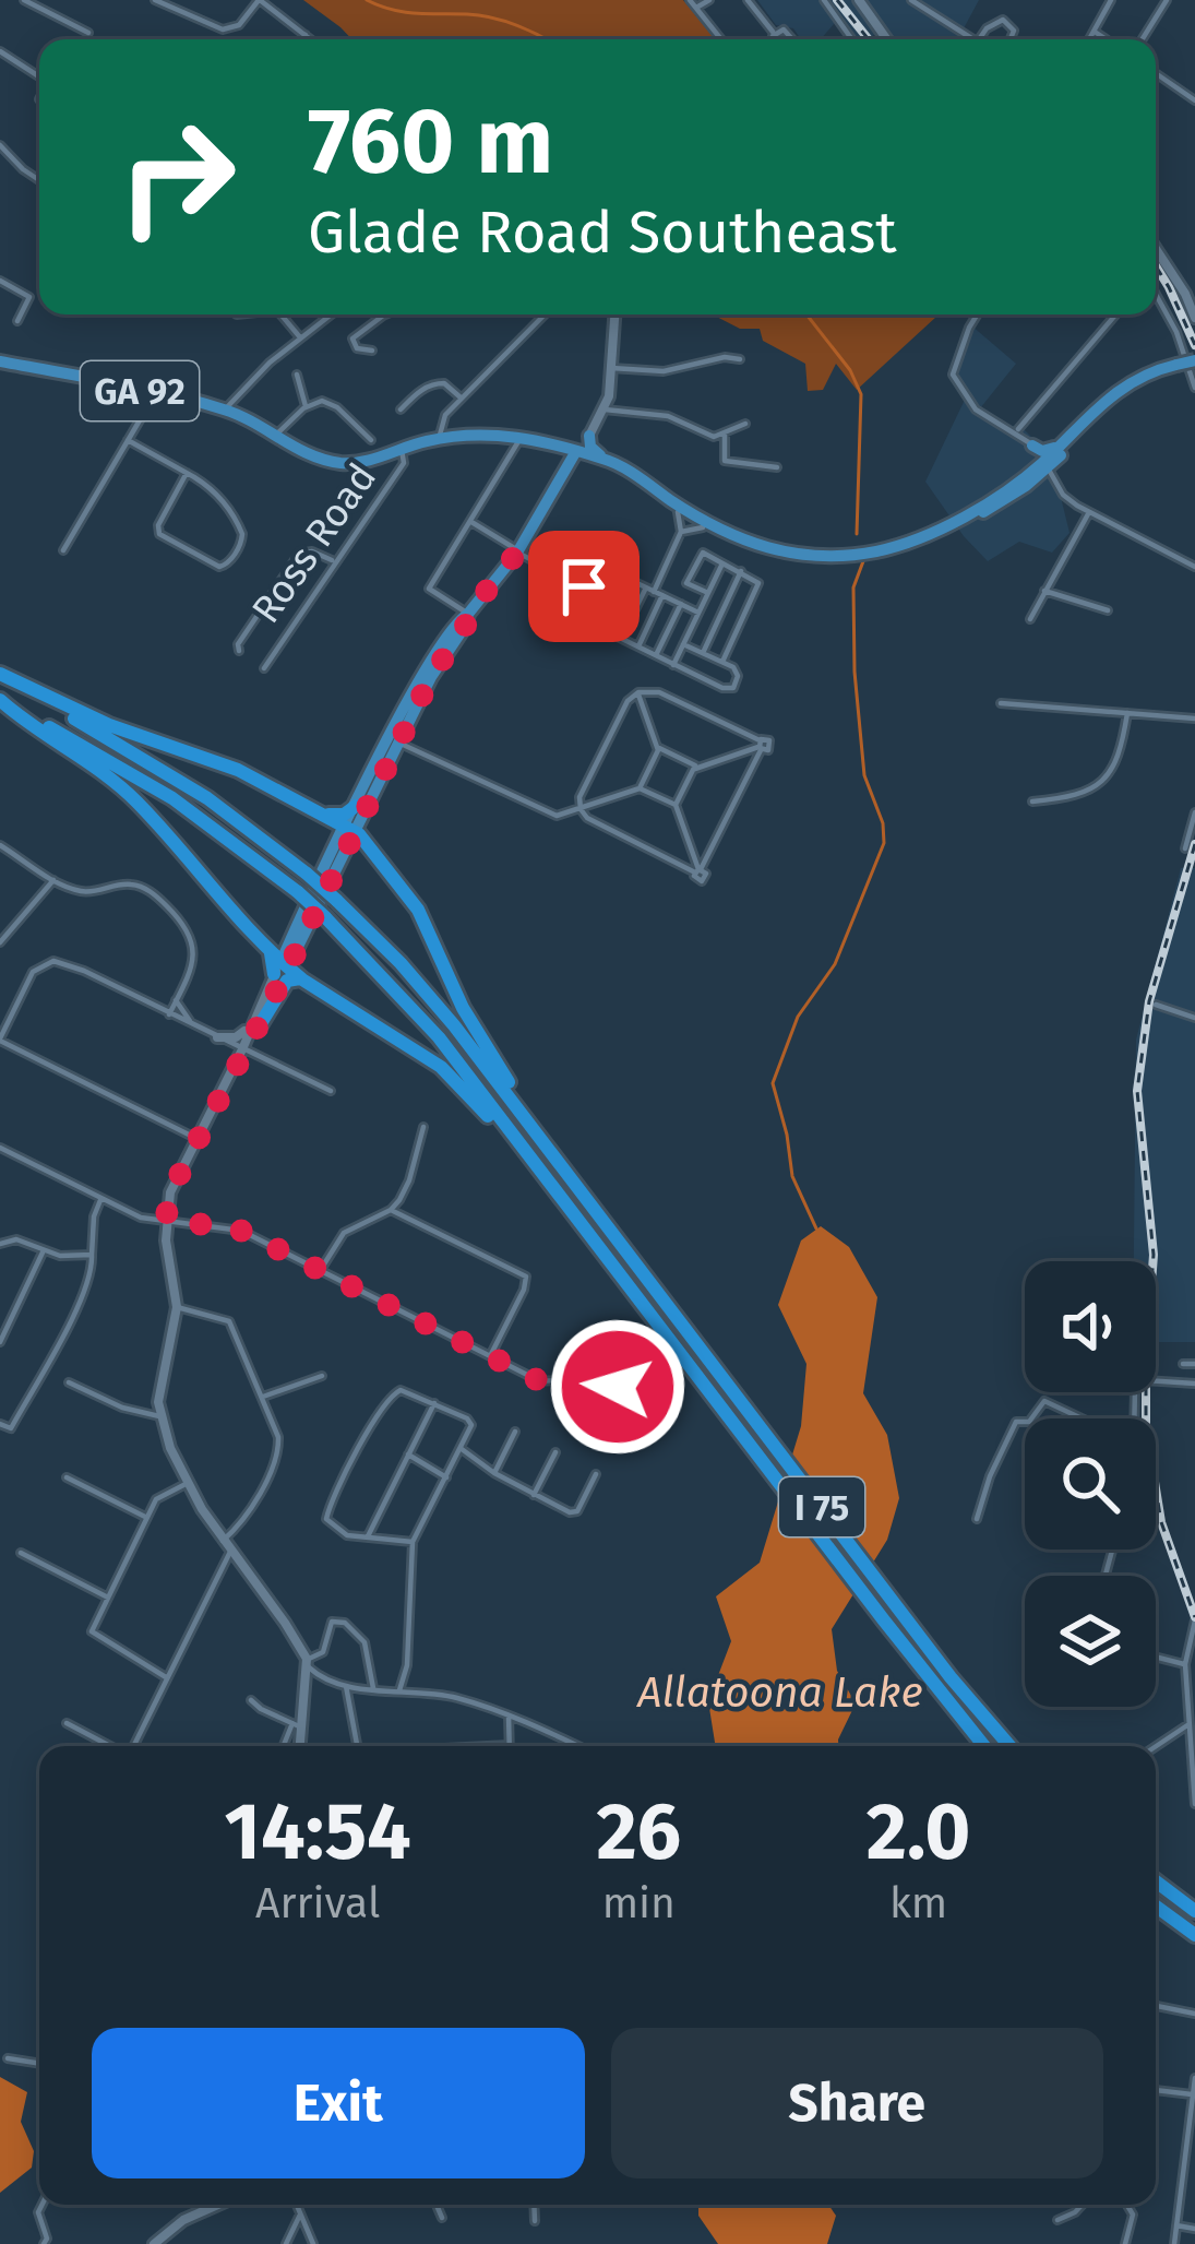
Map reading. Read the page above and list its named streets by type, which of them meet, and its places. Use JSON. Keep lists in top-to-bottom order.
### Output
{
  "streets": {
    "highway": ["I 75"],
    "main road": ["GA 92"],
    "street": ["Ross Road"]
  },
  "crossings": [
    ["GA 92", "Ross Road"]
  ],
  "water": ["Allatoona Lake"],
  "page": {
    "turn": ["760 m", "Glade Road Southeast"],
    "eta": [
      "14:54",
      "Arrival",
      "26",
      "min",
      "2.0",
      "km"
    ],
    "buttons": ["Exit", "Share"]
  }
}
